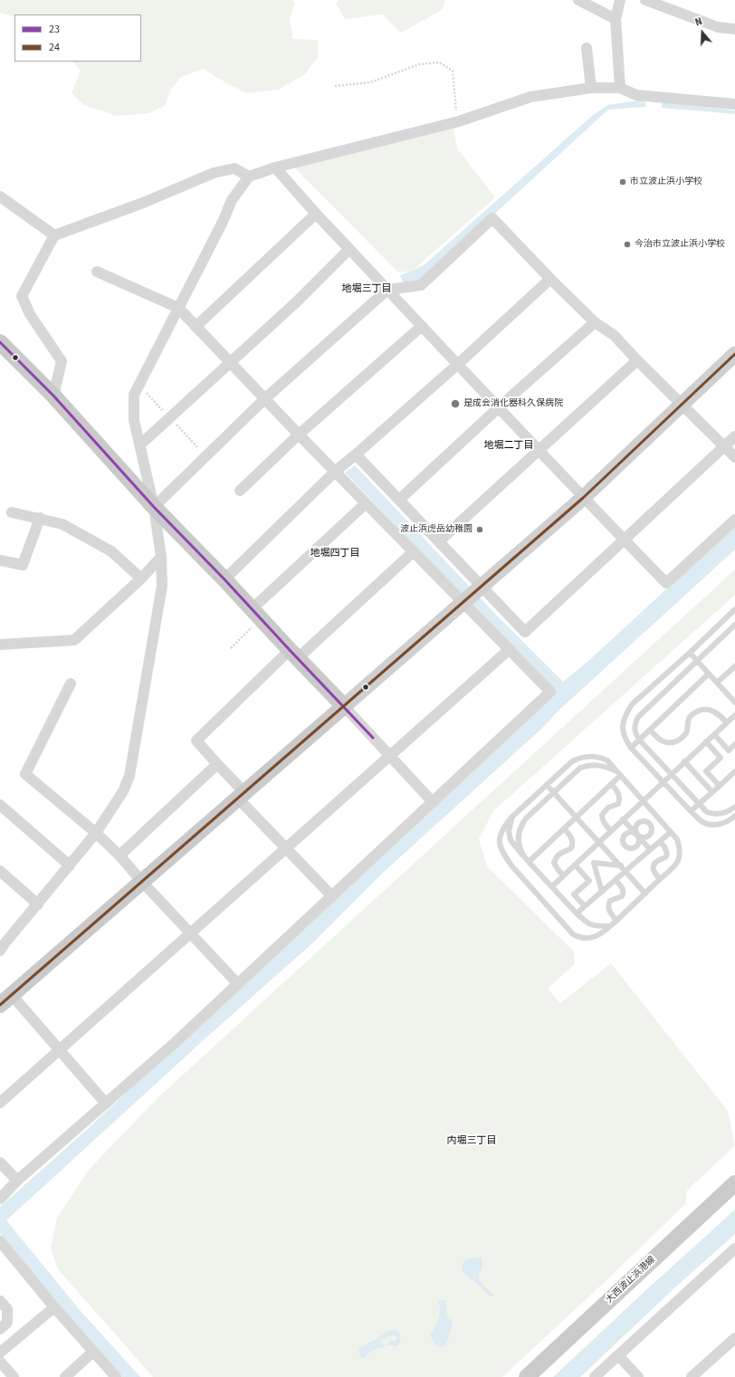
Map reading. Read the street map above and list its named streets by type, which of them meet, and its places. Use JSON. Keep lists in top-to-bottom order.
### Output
{
  "streets": {
    "main road": ["大西波止浜港線"]
  },
  "districts": [
    "地堀三丁目",
    "地堀二丁目",
    "地堀四丁目",
    "内堀三丁目"
  ],
  "places": [
    "市立波止浜小学校",
    "今治市立波止浜小学校",
    "是成会消化器科久保病院",
    "波止浜虎岳幼稚園"
  ],
  "lines": ["transit line 23", "transit line 24"],
  "legend": ["23", "24"],
  "north": "top"
}
